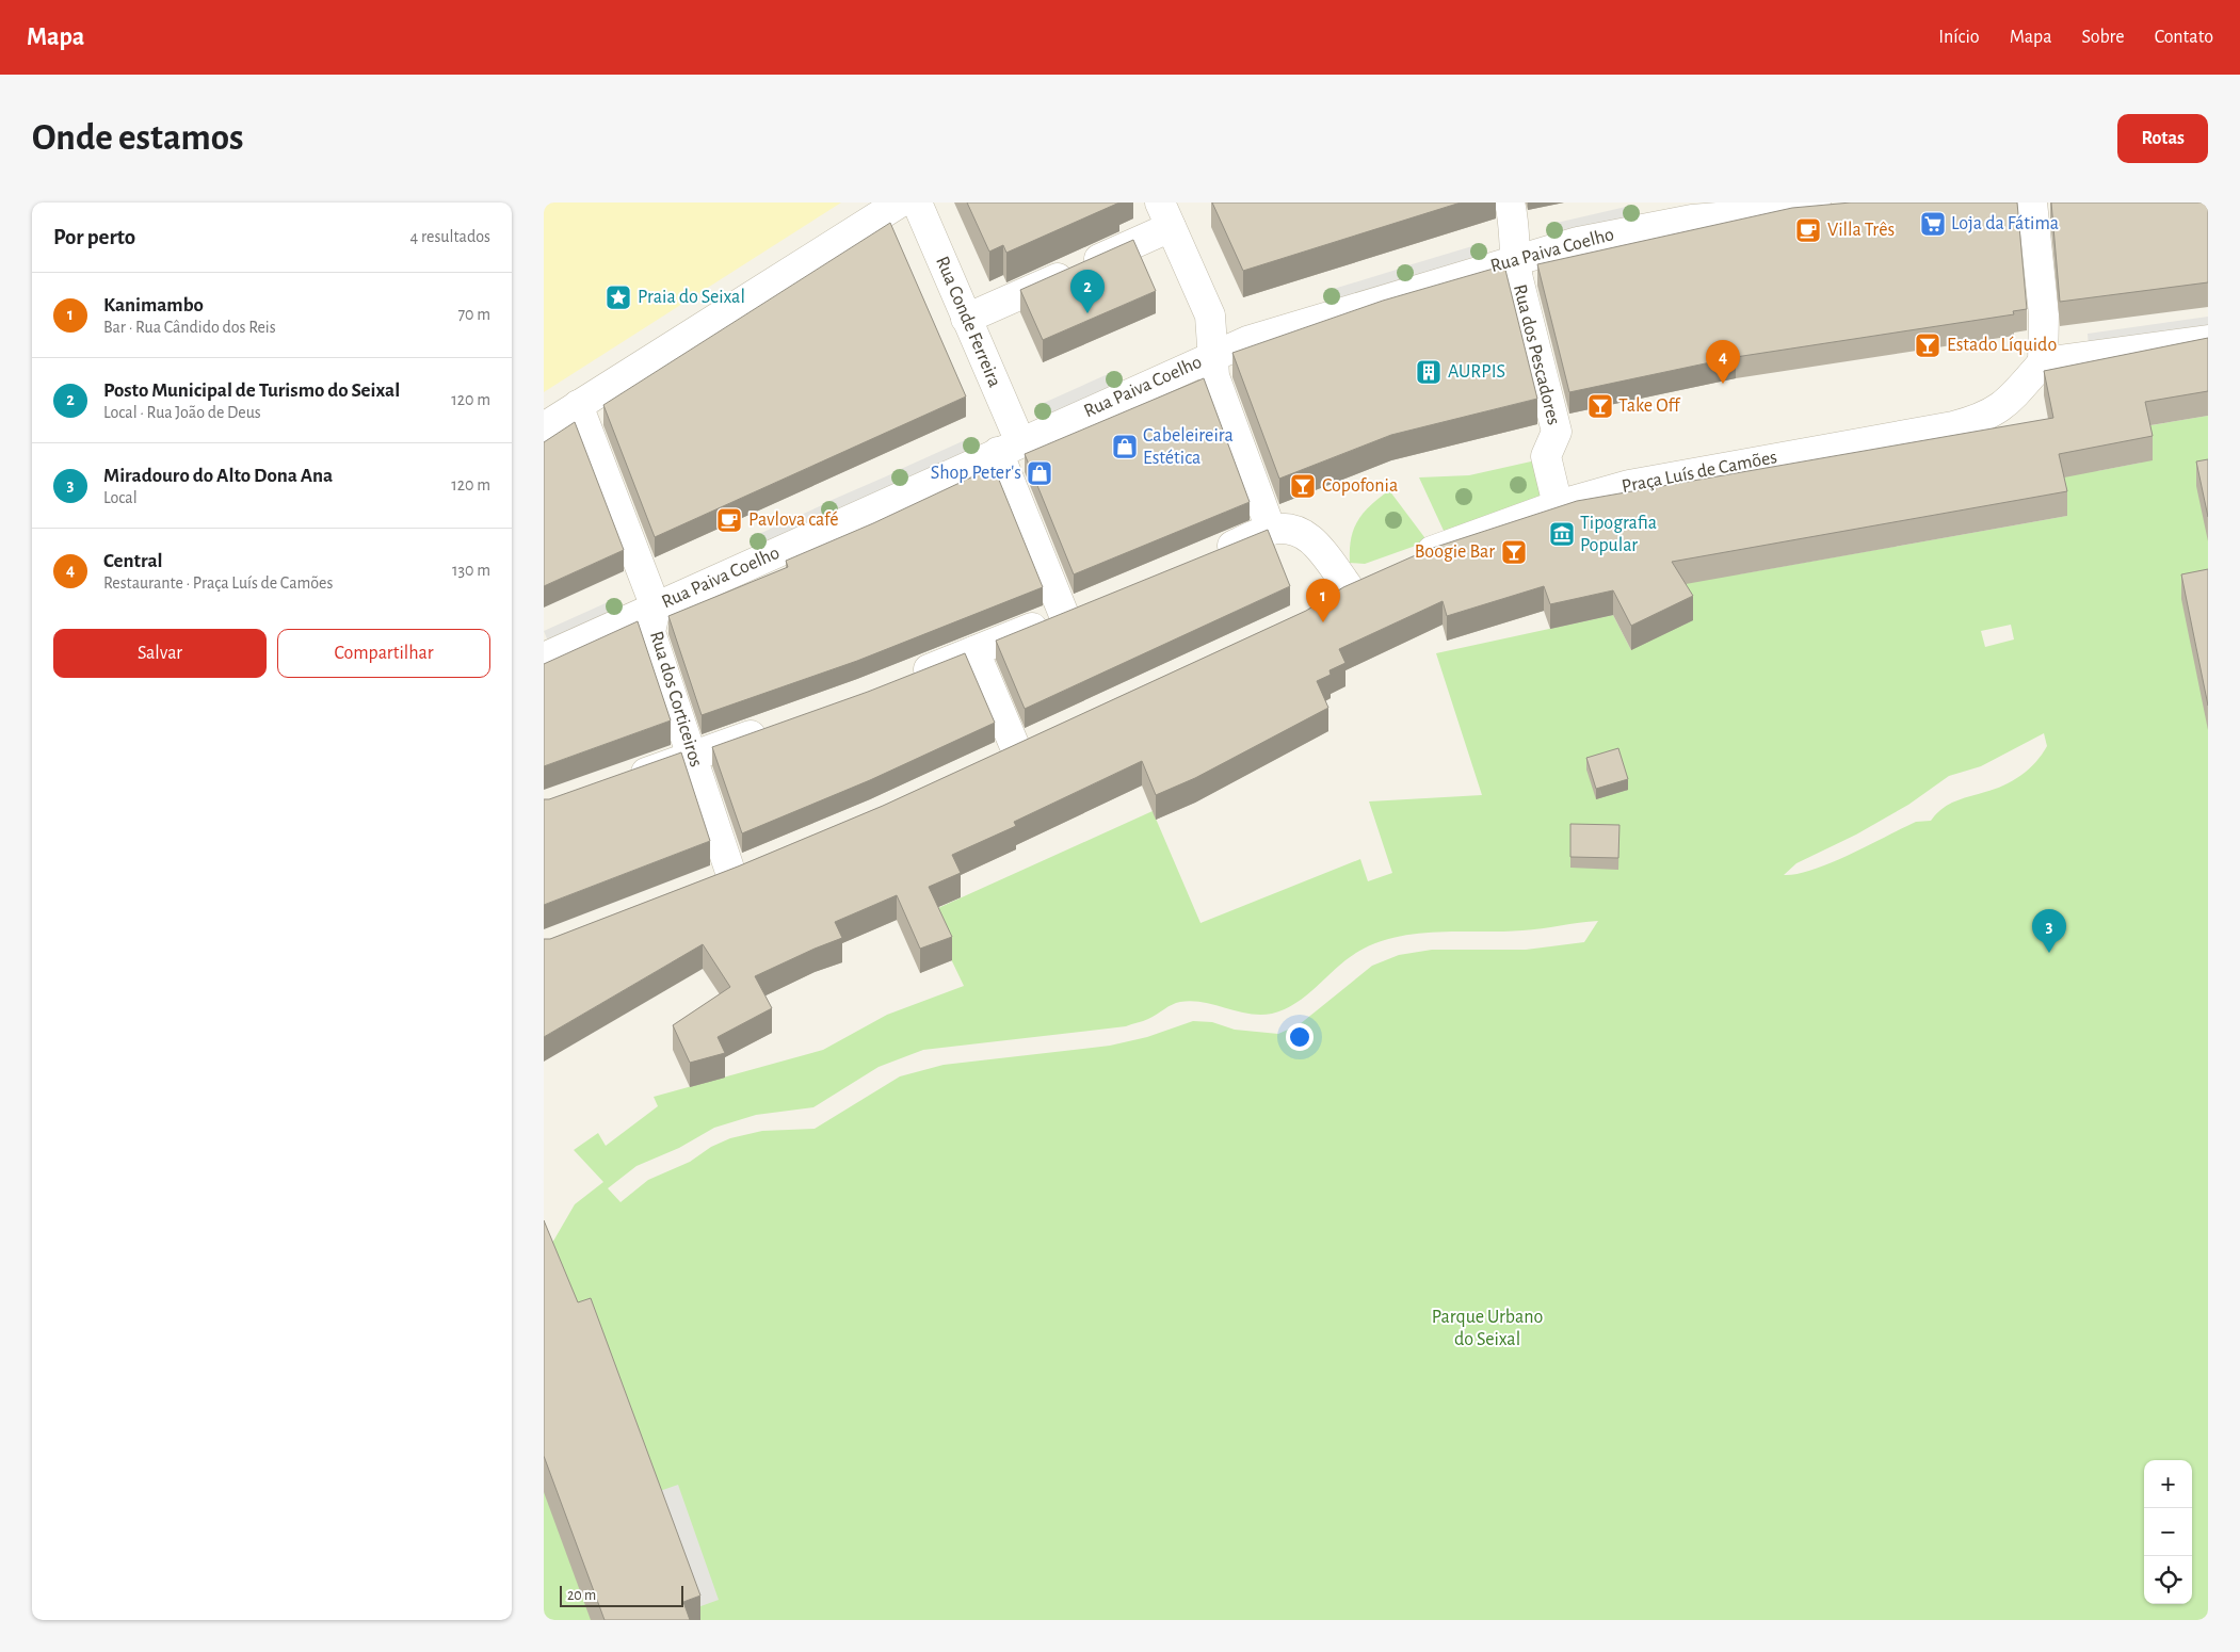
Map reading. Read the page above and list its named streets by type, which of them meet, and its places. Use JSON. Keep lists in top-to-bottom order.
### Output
{
  "streets": {
    "street": [
      "Rua Paiva Coelho",
      "Rua Conde Ferreira",
      "Rua dos Pescadores",
      "Praça Luís de Camões",
      "Rua dos Corticeiros"
    ]
  },
  "crossings": [
    ["Rua Paiva Coelho", "Rua Conde Ferreira"],
    ["Rua Paiva Coelho", "Rua dos Pescadores"],
    ["Rua Paiva Coelho", "Rua dos Corticeiros"],
    ["Rua dos Pescadores", "Praça Luís de Camões"]
  ],
  "parks": ["Parque Urbano do Seixal"],
  "places": {
    "supermarket": ["Loja da Fátima"],
    "cafe": ["Villa Três", "Pavlova café"],
    "place": ["Praia do Seixal"],
    "bar": [
      "Estado Líquido",
      "Take Off",
      "Copofonia",
      "Boogie Bar"
    ],
    "building": ["AURPIS"],
    "shop": ["Cabeleireira Estética", "Shop Peter's"],
    "museum": ["Tipografia Popular"]
  },
  "scale_bar": "20 m",
  "page": {
    "header": "Mapa",
    "nav": [
      "Início",
      "Mapa",
      "Sobre",
      "Contato"
    ],
    "buttons": [
      "Rotas",
      ["Salvar", "Compartilhar"]
    ],
    "title": "Onde estamos",
    "heading": ["Por perto", "4 resultados"],
    "pins": [
      "2",
      "4",
      "1",
      "3"
    ],
    "list": [
      {
        "mark": "1",
        "name": "Kanimambo",
        "note": "Bar · Rua Cândido dos Reis",
        "value": "70 m"
      },
      {
        "mark": "2",
        "name": "Posto Municipal de Turismo do Seixal",
        "note": "Local · Rua João de Deus",
        "value": "120 m"
      },
      {
        "mark": "3",
        "name": "Miradouro do Alto Dona Ana",
        "note": "Local",
        "value": "120 m"
      },
      {
        "mark": "4",
        "name": "Central",
        "note": "Restaurante · Praça Luís de Camões",
        "value": "130 m"
      }
    ],
    "map_buttons": ["+", "−"],
    "scale": "20 m"
  }
}
